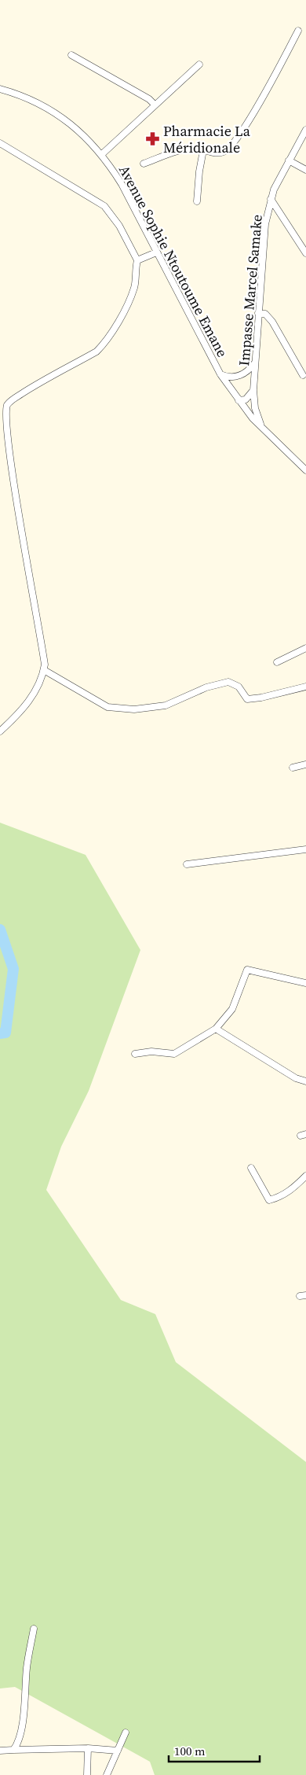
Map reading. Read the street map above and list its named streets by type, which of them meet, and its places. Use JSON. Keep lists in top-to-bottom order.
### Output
{
  "streets": {
    "street": ["Avenue Sophie Ntoutoume Emane", "Impasse Marcel Samake"]
  },
  "crossings": [
    ["Avenue Sophie Ntoutoume Emane", "Impasse Marcel Samake"]
  ],
  "places": {
    "pharmacy": ["Pharmacie La Méridionale"]
  },
  "scale_bar": "100 m"
}
